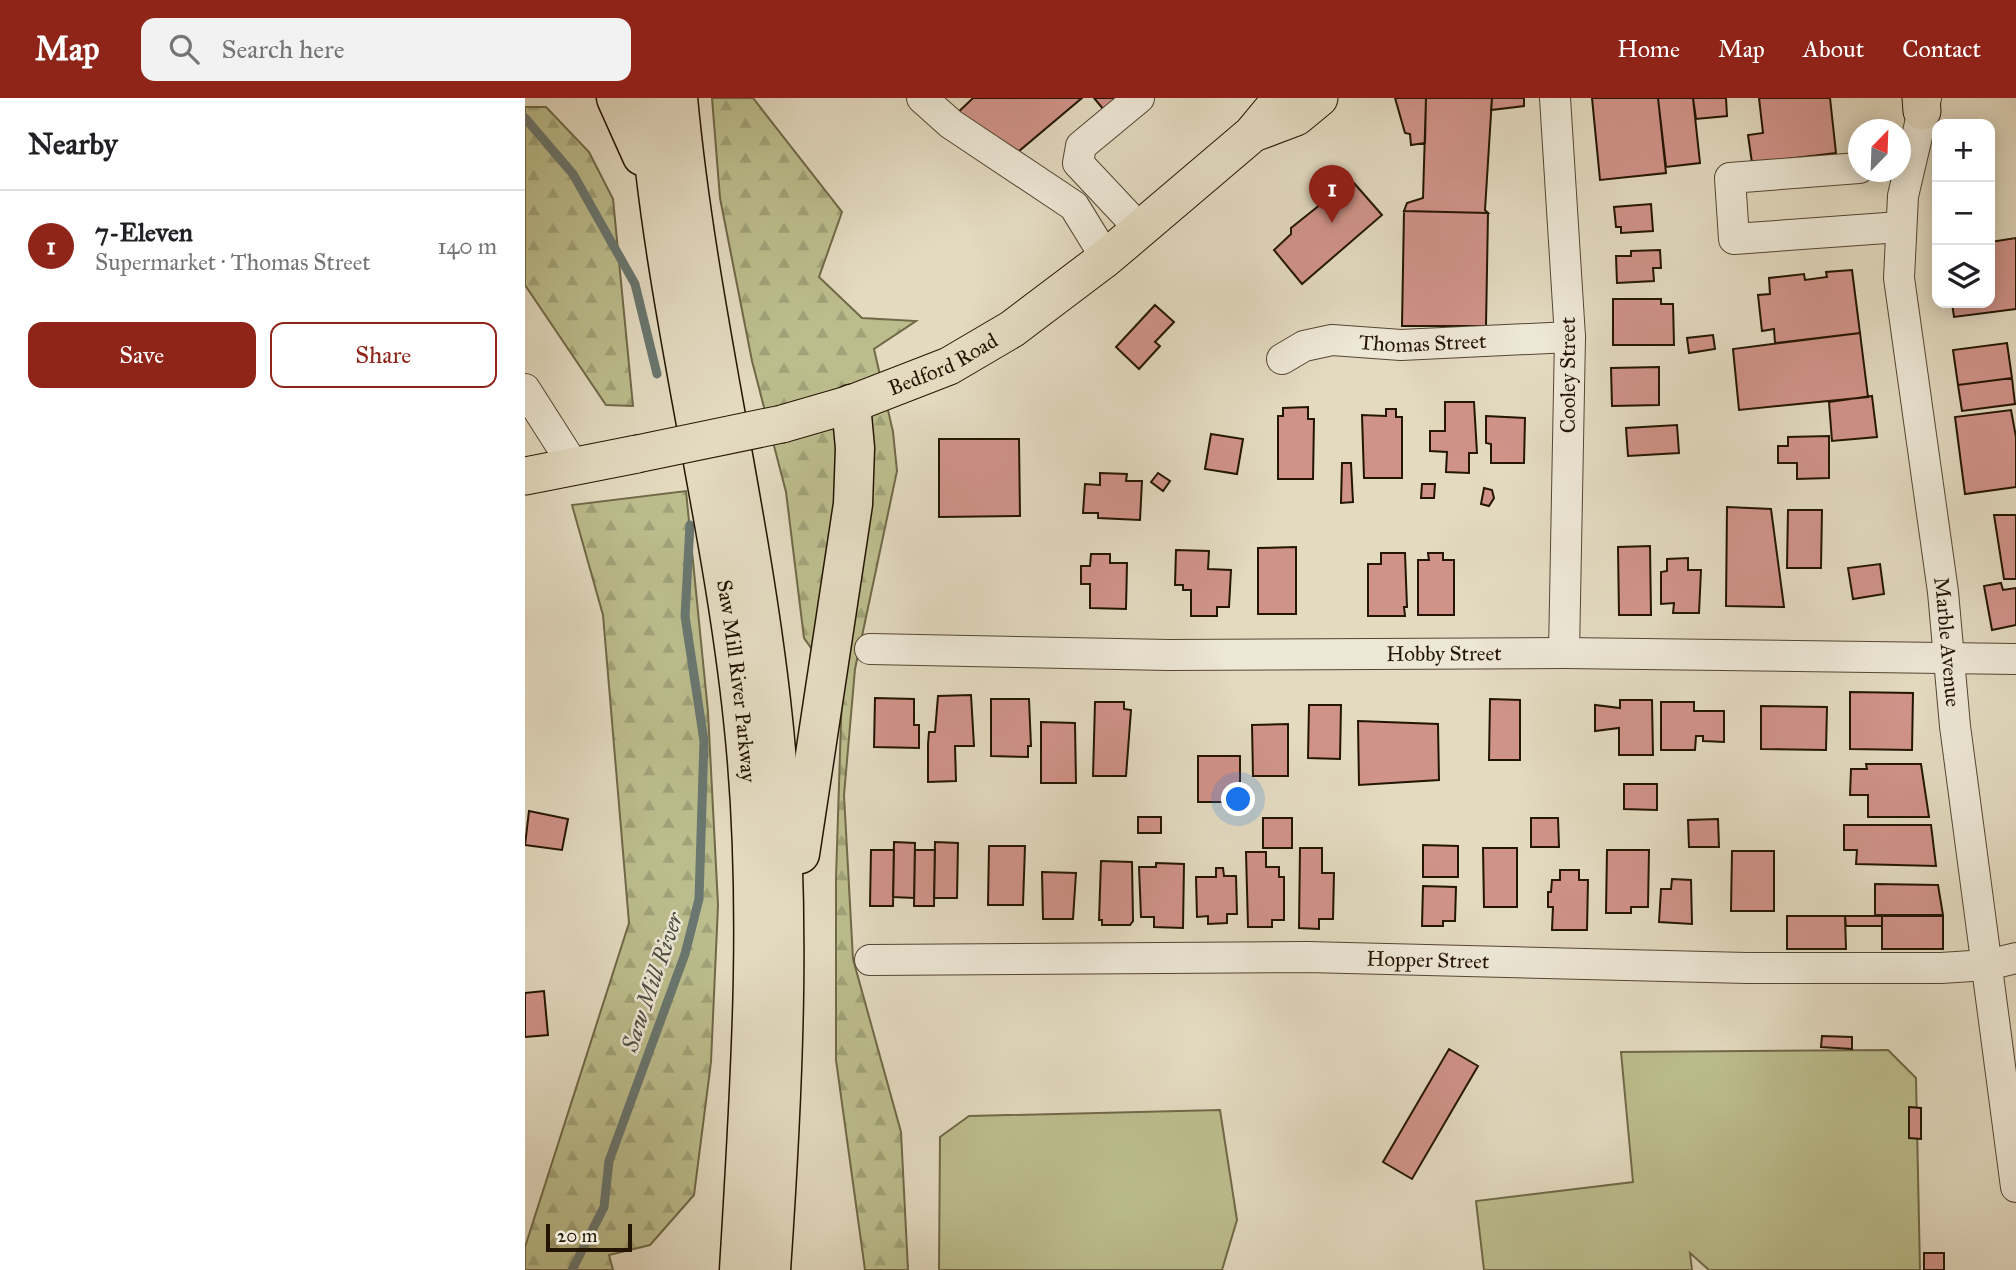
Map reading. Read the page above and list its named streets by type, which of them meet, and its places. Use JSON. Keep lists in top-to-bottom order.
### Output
{
  "streets": {
    "highway": ["Saw Mill River Parkway"],
    "main road": ["Bedford Road"],
    "street": [
      "Thomas Street",
      "Cooley Street",
      "Marble Avenue",
      "Hobby Street",
      "Hopper Street"
    ]
  },
  "crossings": [
    ["Thomas Street", "Cooley Street"],
    ["Cooley Street", "Hobby Street"],
    ["Marble Avenue", "Hobby Street"],
    ["Marble Avenue", "Hopper Street"]
  ],
  "water": ["Saw Mill River"],
  "scale_bar": "20 m",
  "north": "top right",
  "page": {
    "header": "Map",
    "search": "Search here",
    "nav": [
      "Home",
      "Map",
      "About",
      "Contact"
    ],
    "heading": "Nearby",
    "map_buttons": ["+", "−"],
    "pins": "1",
    "list": [
      {
        "mark": "1",
        "name": "7-Eleven",
        "note": "Supermarket · Thomas Street",
        "value": "140 m"
      }
    ],
    "buttons": ["Save", "Share"],
    "scale": "20 m"
  }
}
